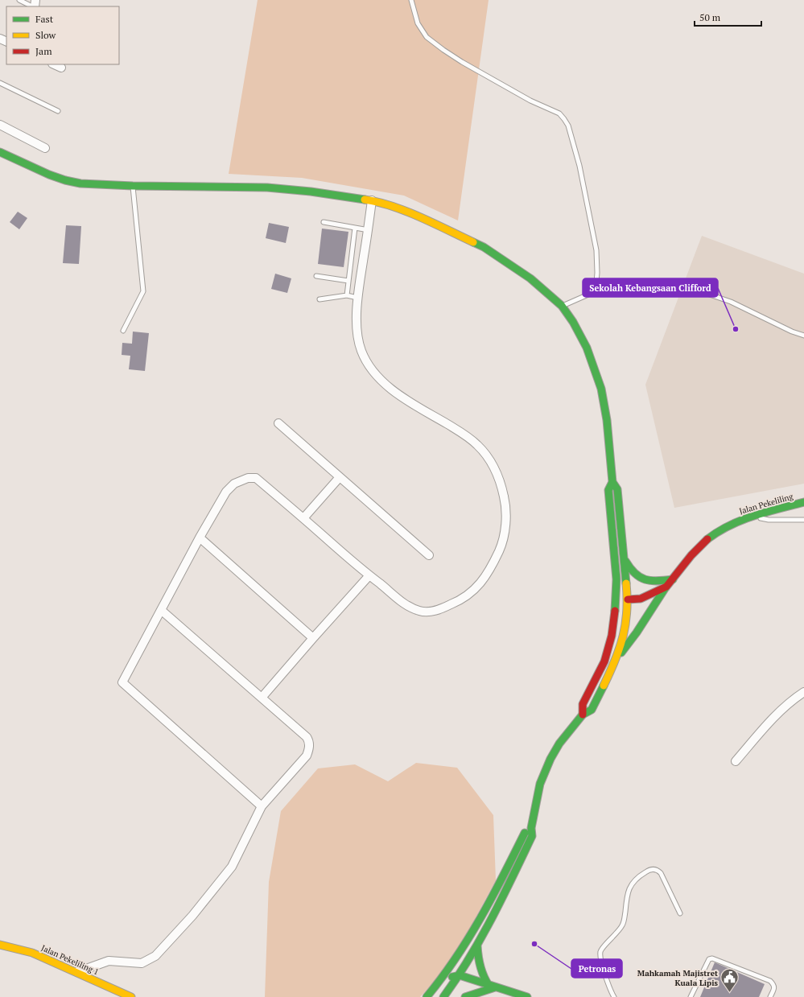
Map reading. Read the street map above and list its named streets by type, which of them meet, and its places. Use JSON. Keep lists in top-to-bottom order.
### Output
{
  "streets": {
    "street": ["Jalan Pekeliling", "Jalan Pekeliling 1"]
  },
  "places": {
    "other": ["Sekolah Kebangsaan Clifford", "Petronas"],
    "public building": ["Mahkamah Majistret Kuala Lipis"]
  },
  "legend": ["Fast", "Slow", "Jam"],
  "scale_bar": "50 m"
}
